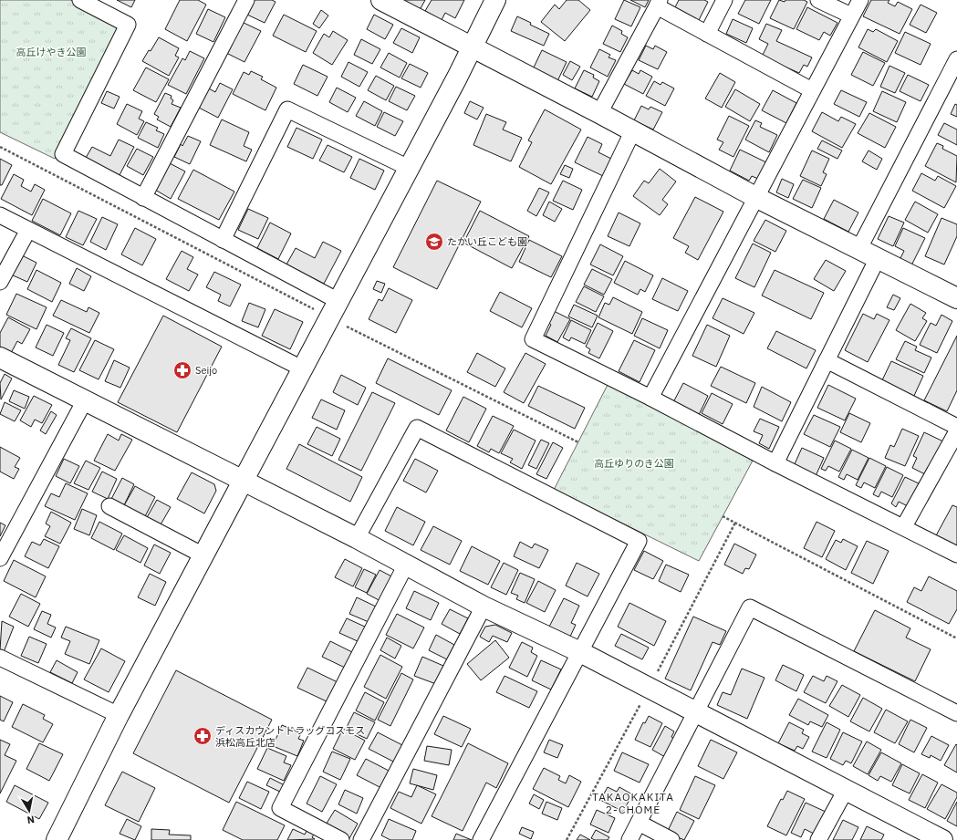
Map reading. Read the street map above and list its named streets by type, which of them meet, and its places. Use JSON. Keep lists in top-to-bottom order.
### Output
{
  "districts": ["TAKAOKAKITA 2-CHOME"],
  "parks": ["高丘けやき公園", "高丘ゆりのき公園"],
  "places": {
    "school or university": ["たかい丘こども園"],
    "pharmacy": ["Seijo", "ディスカウントドラッグコスモス 浜松高丘北店"]
  },
  "north": "bottom"
}
